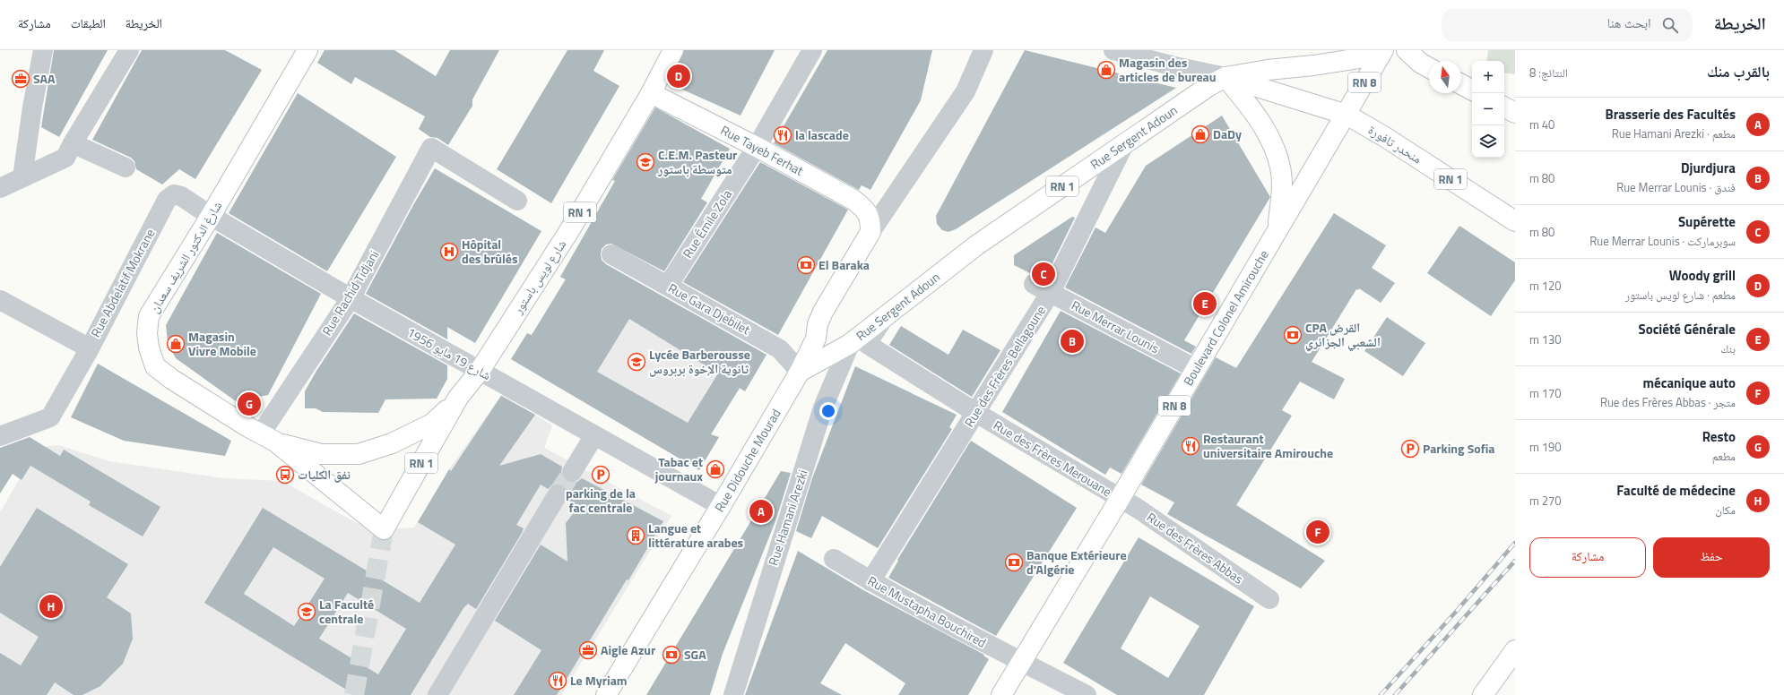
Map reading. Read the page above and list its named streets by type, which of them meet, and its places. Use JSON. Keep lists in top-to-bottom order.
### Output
{
  "streets": {
    "main road": [
      "RN 8",
      "Rue Sergent Adoun",
      "منحدر تافورة",
      "Rue Tayeb Ferhat",
      "RN 1",
      "شارغ الدكتور الشريف سعدان",
      "شارع لويس باستور",
      "Boulevard Colonel Amirouche",
      "Rue Didouche Mourad"
    ],
    "street": [
      "Rue Émile Zola",
      "Rue Abdelatif Mokrane",
      "Rue Rachid Tidjani",
      "Rue Gara Djebilet",
      "Rue Merrar Lounis",
      "شارع 19 مايو 1956",
      "Rue des Frères Bellagoune",
      "Rue des Frères Merouane",
      "Rue Hamani Arezki",
      "Rue des Frères Abbas",
      "Rue Mustapha Bouchired"
    ]
  },
  "crossings": [
    ["Rue Sergent Adoun", "RN 1"],
    ["Rue Sergent Adoun", "Rue Gara Djebilet"],
    ["Rue Sergent Adoun", "Rue des Frères Bellagoune"],
    ["Rue Sergent Adoun", "Rue des Frères Merouane"],
    ["Rue Sergent Adoun", "Rue Didouche Mourad"],
    ["Rue Sergent Adoun", "Rue Hamani Arezki"],
    ["منحدر تافورة", "RN 1"],
    ["منحدر تافورة", "Boulevard Colonel Amirouche"],
    ["Rue Tayeb Ferhat", "Rue Émile Zola"],
    ["Rue Tayeb Ferhat", "شارع لويس باستور"],
    ["Rue Tayeb Ferhat", "Rue Didouche Mourad"],
    ["RN 1", "شارغ الدكتور الشريف سعدان"],
    ["RN 1", "شارع لويس باستور"],
    ["RN 1", "Boulevard Colonel Amirouche"],
    ["RN 1", "شارع 19 مايو 1956"],
    ["Rue Émile Zola", "Rue Gara Djebilet"],
    ["شارغ الدكتور الشريف سعدان", "Rue Rachid Tidjani"],
    ["شارغ الدكتور الشريف سعدان", "شارع 19 مايو 1956"],
    ["شارع لويس باستور", "شارع 19 مايو 1956"],
    ["Rue Abdelatif Mokrane", "شارع 19 مايو 1956"],
    ["Rue Rachid Tidjani", "شارع 19 مايو 1956"],
    ["Rue Gara Djebilet", "Rue Didouche Mourad"],
    ["Boulevard Colonel Amirouche", "Rue Merrar Lounis"],
    ["Boulevard Colonel Amirouche", "Rue des Frères Merouane"],
    ["Boulevard Colonel Amirouche", "Rue des Frères Abbas"],
    ["Boulevard Colonel Amirouche", "Rue Mustapha Bouchired"],
    ["Rue Merrar Lounis", "Rue des Frères Bellagoune"],
    ["شارع 19 مايو 1956", "Rue Didouche Mourad"],
    ["Rue des Frères Bellagoune", "Rue des Frères Merouane"],
    ["Rue des Frères Bellagoune", "Rue Mustapha Bouchired"],
    ["Rue des Frères Merouane", "Rue des Frères Abbas"]
  ],
  "places": {
    "shop": [
      "Magasin des articles de bureau",
      "DaDy",
      "Magasin Vivre Mobile",
      "Tabac et journaux"
    ],
    "office": ["SAA", "Aigle Azur"],
    "restaurant": ["la lascade", "Restaurant universitaire Amirouche", "Le Myriam"],
    "school or university": ["C.E.M. Pasteur متوسطة باستور", "Lycée Barberousse ثانوية الإخوة بربروس", "La Faculté centrale"],
    "hospital": ["Hôpital des brûlés"],
    "bank": [
      "El Baraka",
      "CPA القرض الشعبي الجزائري",
      "Banque Extérieure d'Algérie",
      "SGA"
    ],
    "parking": ["Parking Sofia", "parking de la fac centrale"],
    "bus stop": ["نفق الكليات"],
    "building": ["Langue et littérature arabes"]
  },
  "north": "top",
  "page": {
    "header": "الخريطة",
    "search": "ابحث هنا",
    "nav": ["الخريطة", "الطبقات", "مشاركة"],
    "heading": ["بالقرب منك", "النتائج: 8"],
    "map_buttons": ["+", "−"],
    "pins": [
      "D",
      "C",
      "E",
      "B",
      "G",
      "A",
      "F",
      "H"
    ],
    "list": [
      {
        "mark": "A",
        "name": "Brasserie des Facultés",
        "note": "مطعم · Rue Hamani Arezki",
        "value": "40 m"
      },
      {
        "mark": "B",
        "name": "Djurdjura",
        "note": "فندق · Rue Merrar Lounis",
        "value": "80 m"
      },
      {
        "mark": "C",
        "name": "Supérette",
        "note": "سوبرماركت · Rue Merrar Lounis",
        "value": "80 m"
      },
      {
        "mark": "D",
        "name": "Woody grill",
        "note": "مطعم · شارع لويس باستور",
        "value": "120 m"
      },
      {
        "mark": "E",
        "name": "Société Générale",
        "note": "بنك",
        "value": "130 m"
      },
      {
        "mark": "F",
        "name": "mécanique auto",
        "note": "متجر · Rue des Frères Abbas",
        "value": "170 m"
      },
      {
        "mark": "G",
        "name": "Resto",
        "note": "مطعم",
        "value": "190 m"
      },
      {
        "mark": "H",
        "name": "Faculté de médecine",
        "note": "مكان",
        "value": "270 m"
      }
    ],
    "buttons": ["حفظ", "مشاركة"]
  }
}
